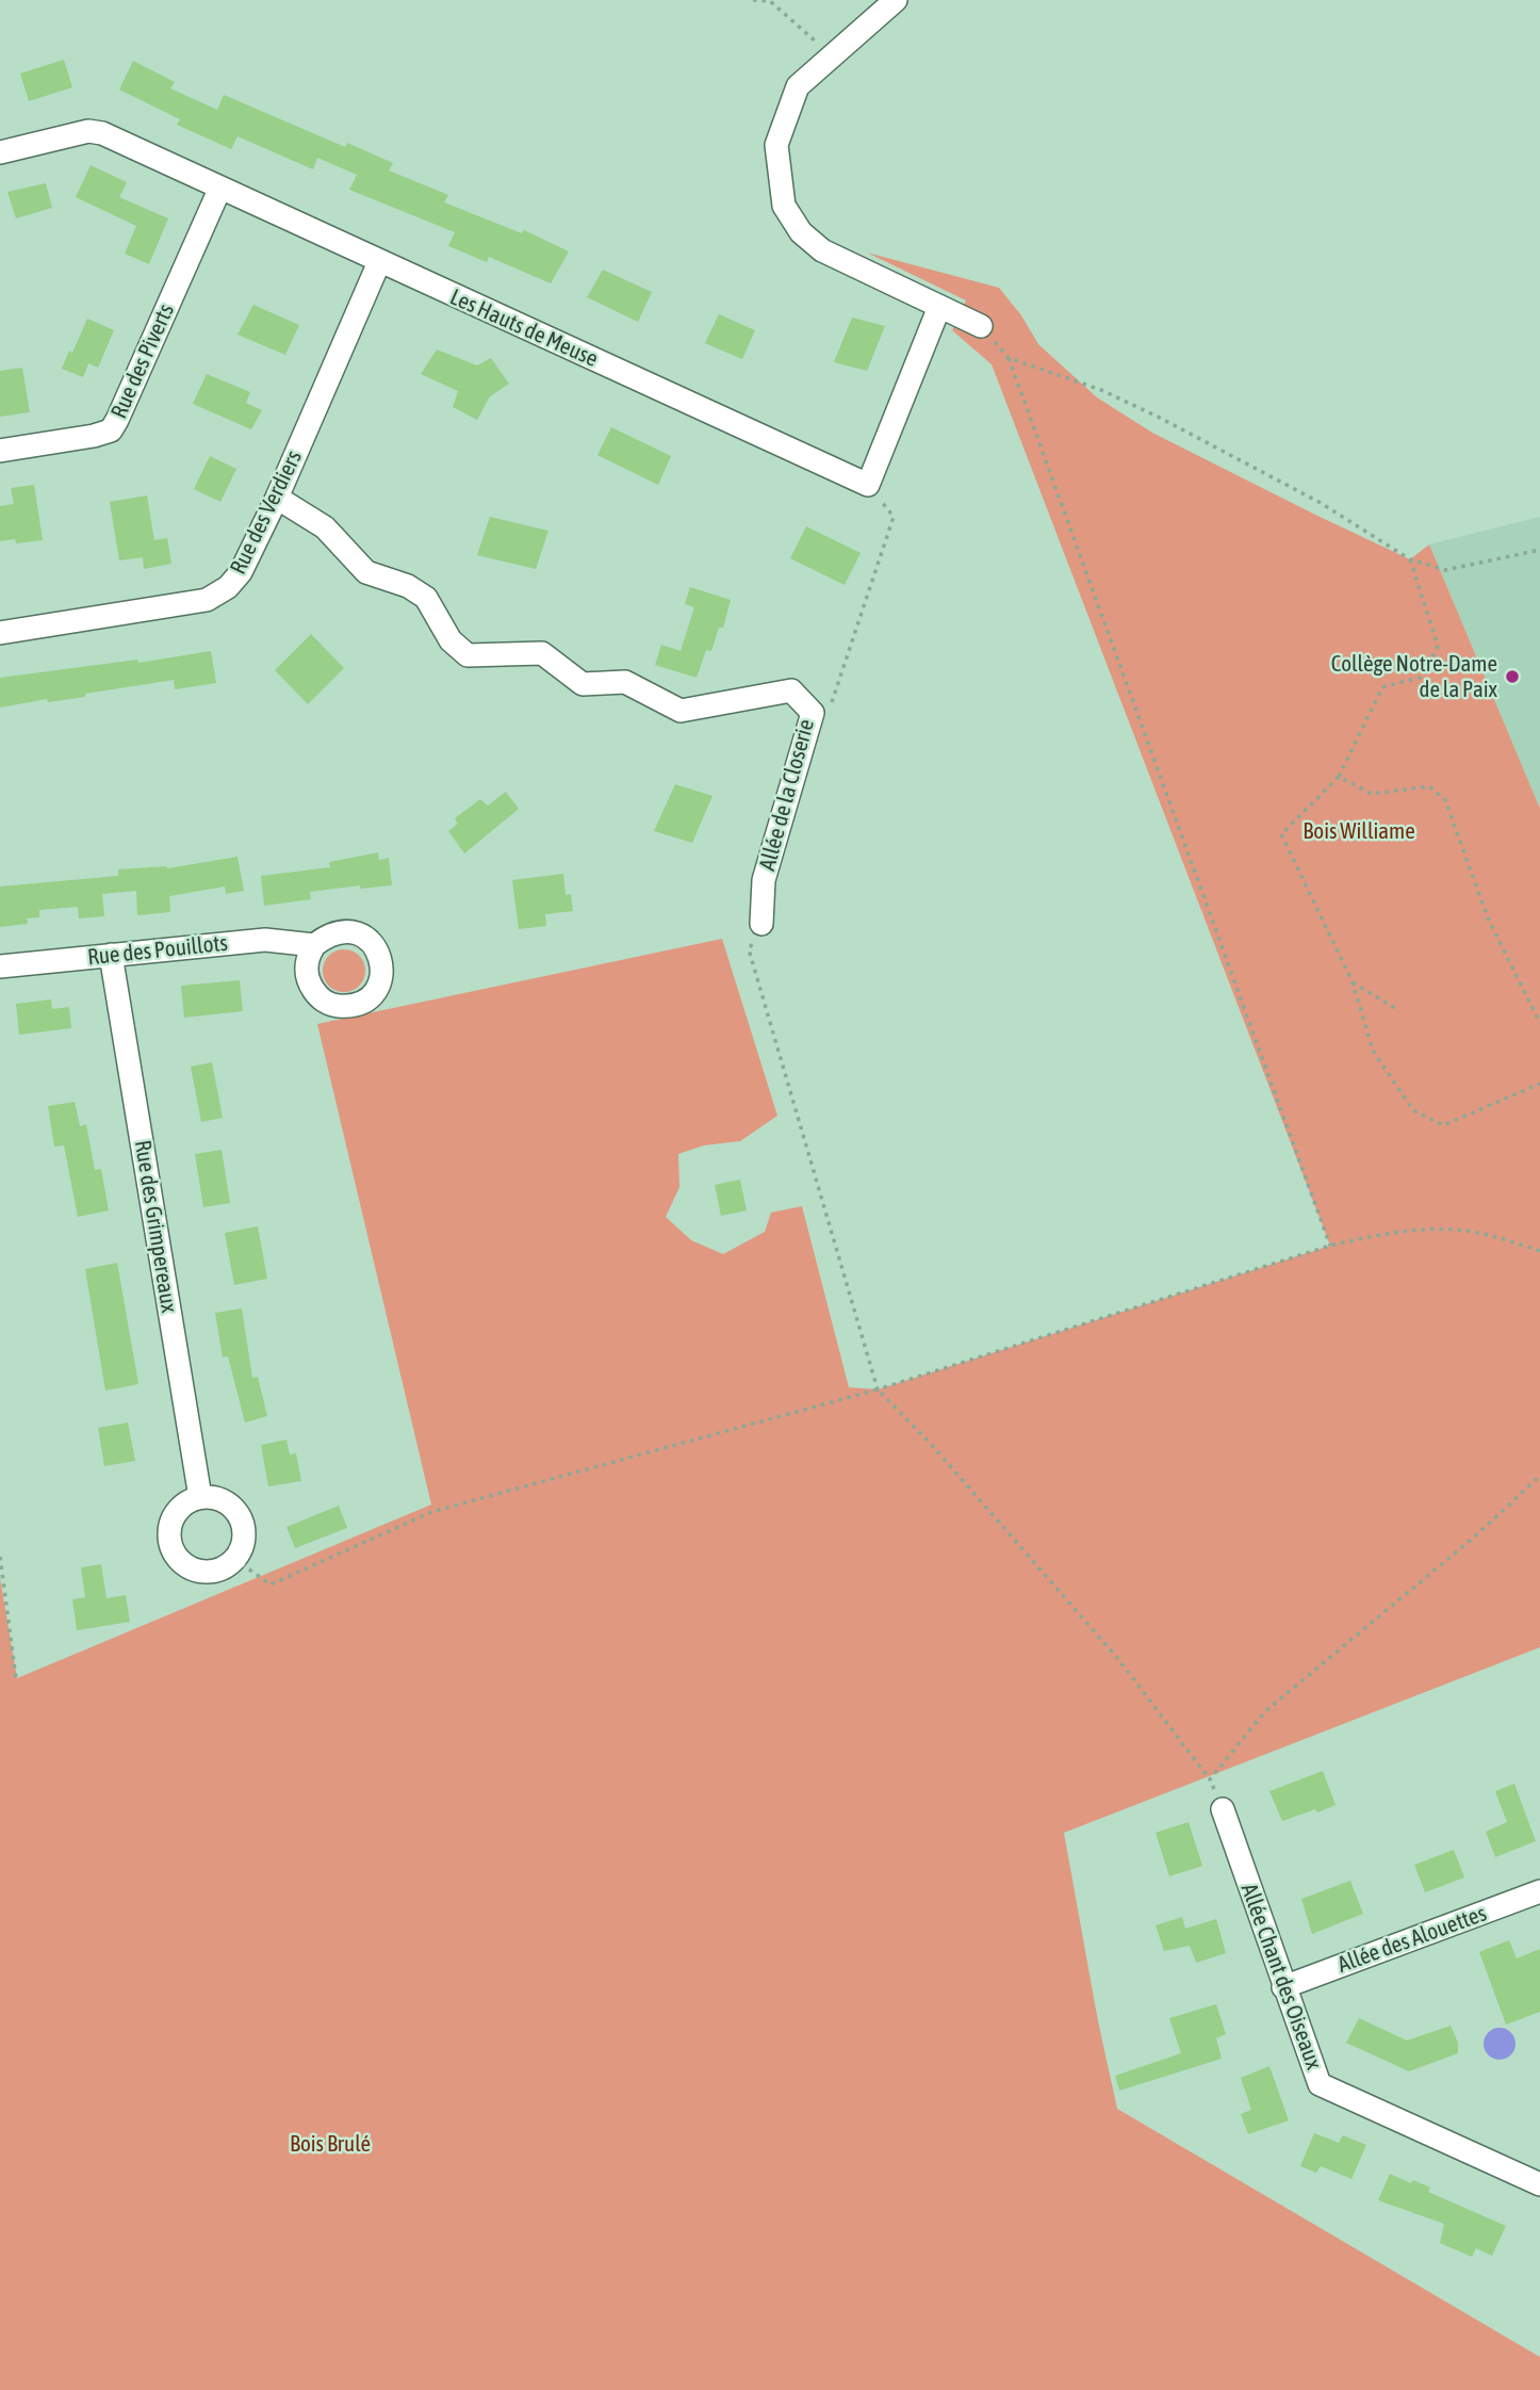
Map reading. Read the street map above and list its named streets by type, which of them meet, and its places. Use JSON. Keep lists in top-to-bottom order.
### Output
{
  "streets": {
    "street": [
      "Les Hauts de Meuse",
      "Rue des Piverts",
      "Rue des Verdiers",
      "Allée de la Closerie",
      "Rue des Pouillots",
      "Rue des Grimpereaux",
      "Allée des Alouettes",
      "Allée Chant des Oiseaux"
    ]
  },
  "crossings": [
    ["Les Hauts de Meuse", "Rue des Piverts"],
    ["Les Hauts de Meuse", "Rue des Verdiers"],
    ["Rue des Verdiers", "Allée de la Closerie"],
    ["Rue des Pouillots", "Rue des Grimpereaux"],
    ["Allée des Alouettes", "Allée Chant des Oiseaux"]
  ],
  "parks": ["Bois Williame", "Bois Brulé"],
  "places": ["Collège Notre-Dame de la Paix"]
}
